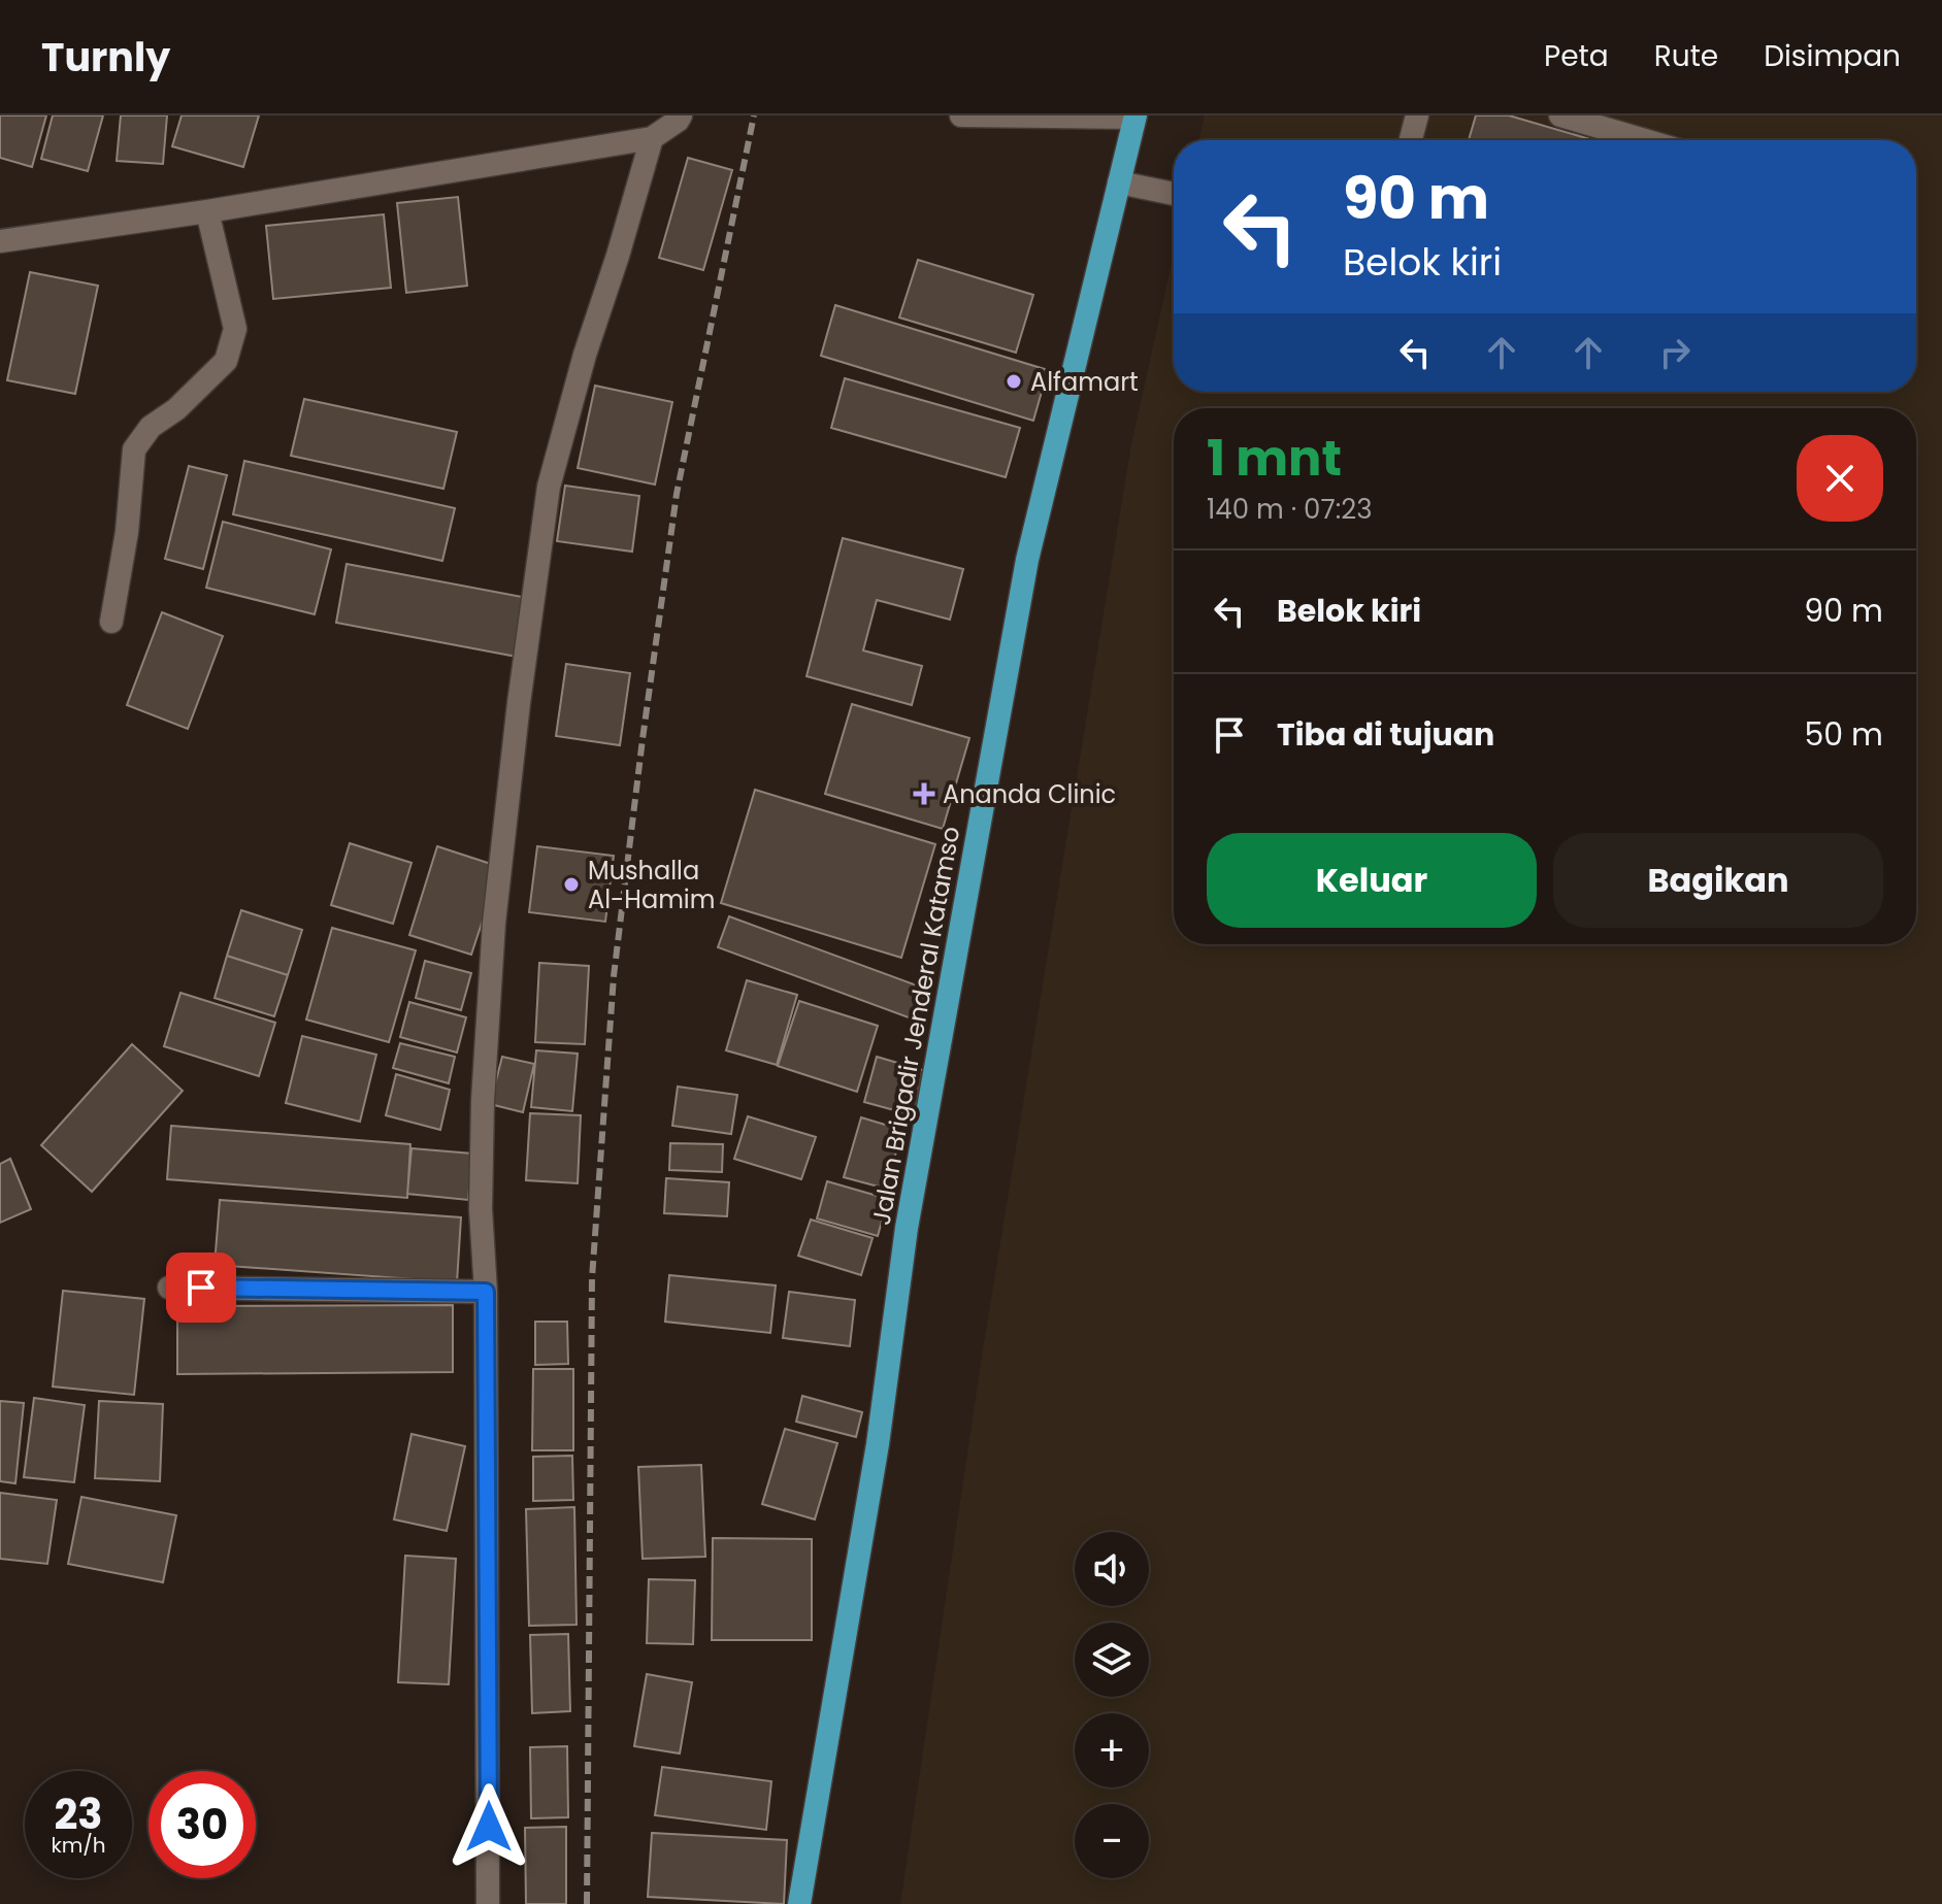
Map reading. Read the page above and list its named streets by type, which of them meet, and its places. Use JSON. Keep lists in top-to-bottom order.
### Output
{
  "streets": {
    "highway": ["Jalan Brigadir Jenderal Katamso"]
  },
  "places": {
    "other": ["Alfamart", "Mushalla Al-Hamim"],
    "health": ["Ananda Clinic"]
  },
  "page": {
    "header": "Turnly",
    "nav": ["Peta", "Rute", "Disimpan"],
    "turn": ["90 m", "Belok kiri"],
    "heading": ["1 mnt", "140 m · 07:23"],
    "list": [
      {
        "name": "Belok kiri",
        "value": "90 m"
      },
      {
        "name": "Tiba di tujuan",
        "value": "50 m"
      }
    ],
    "buttons": ["Keluar", "Bagikan"],
    "map_buttons": ["+", "−"],
    "speed": "23 km/h",
    "limit": "30"
  }
}
